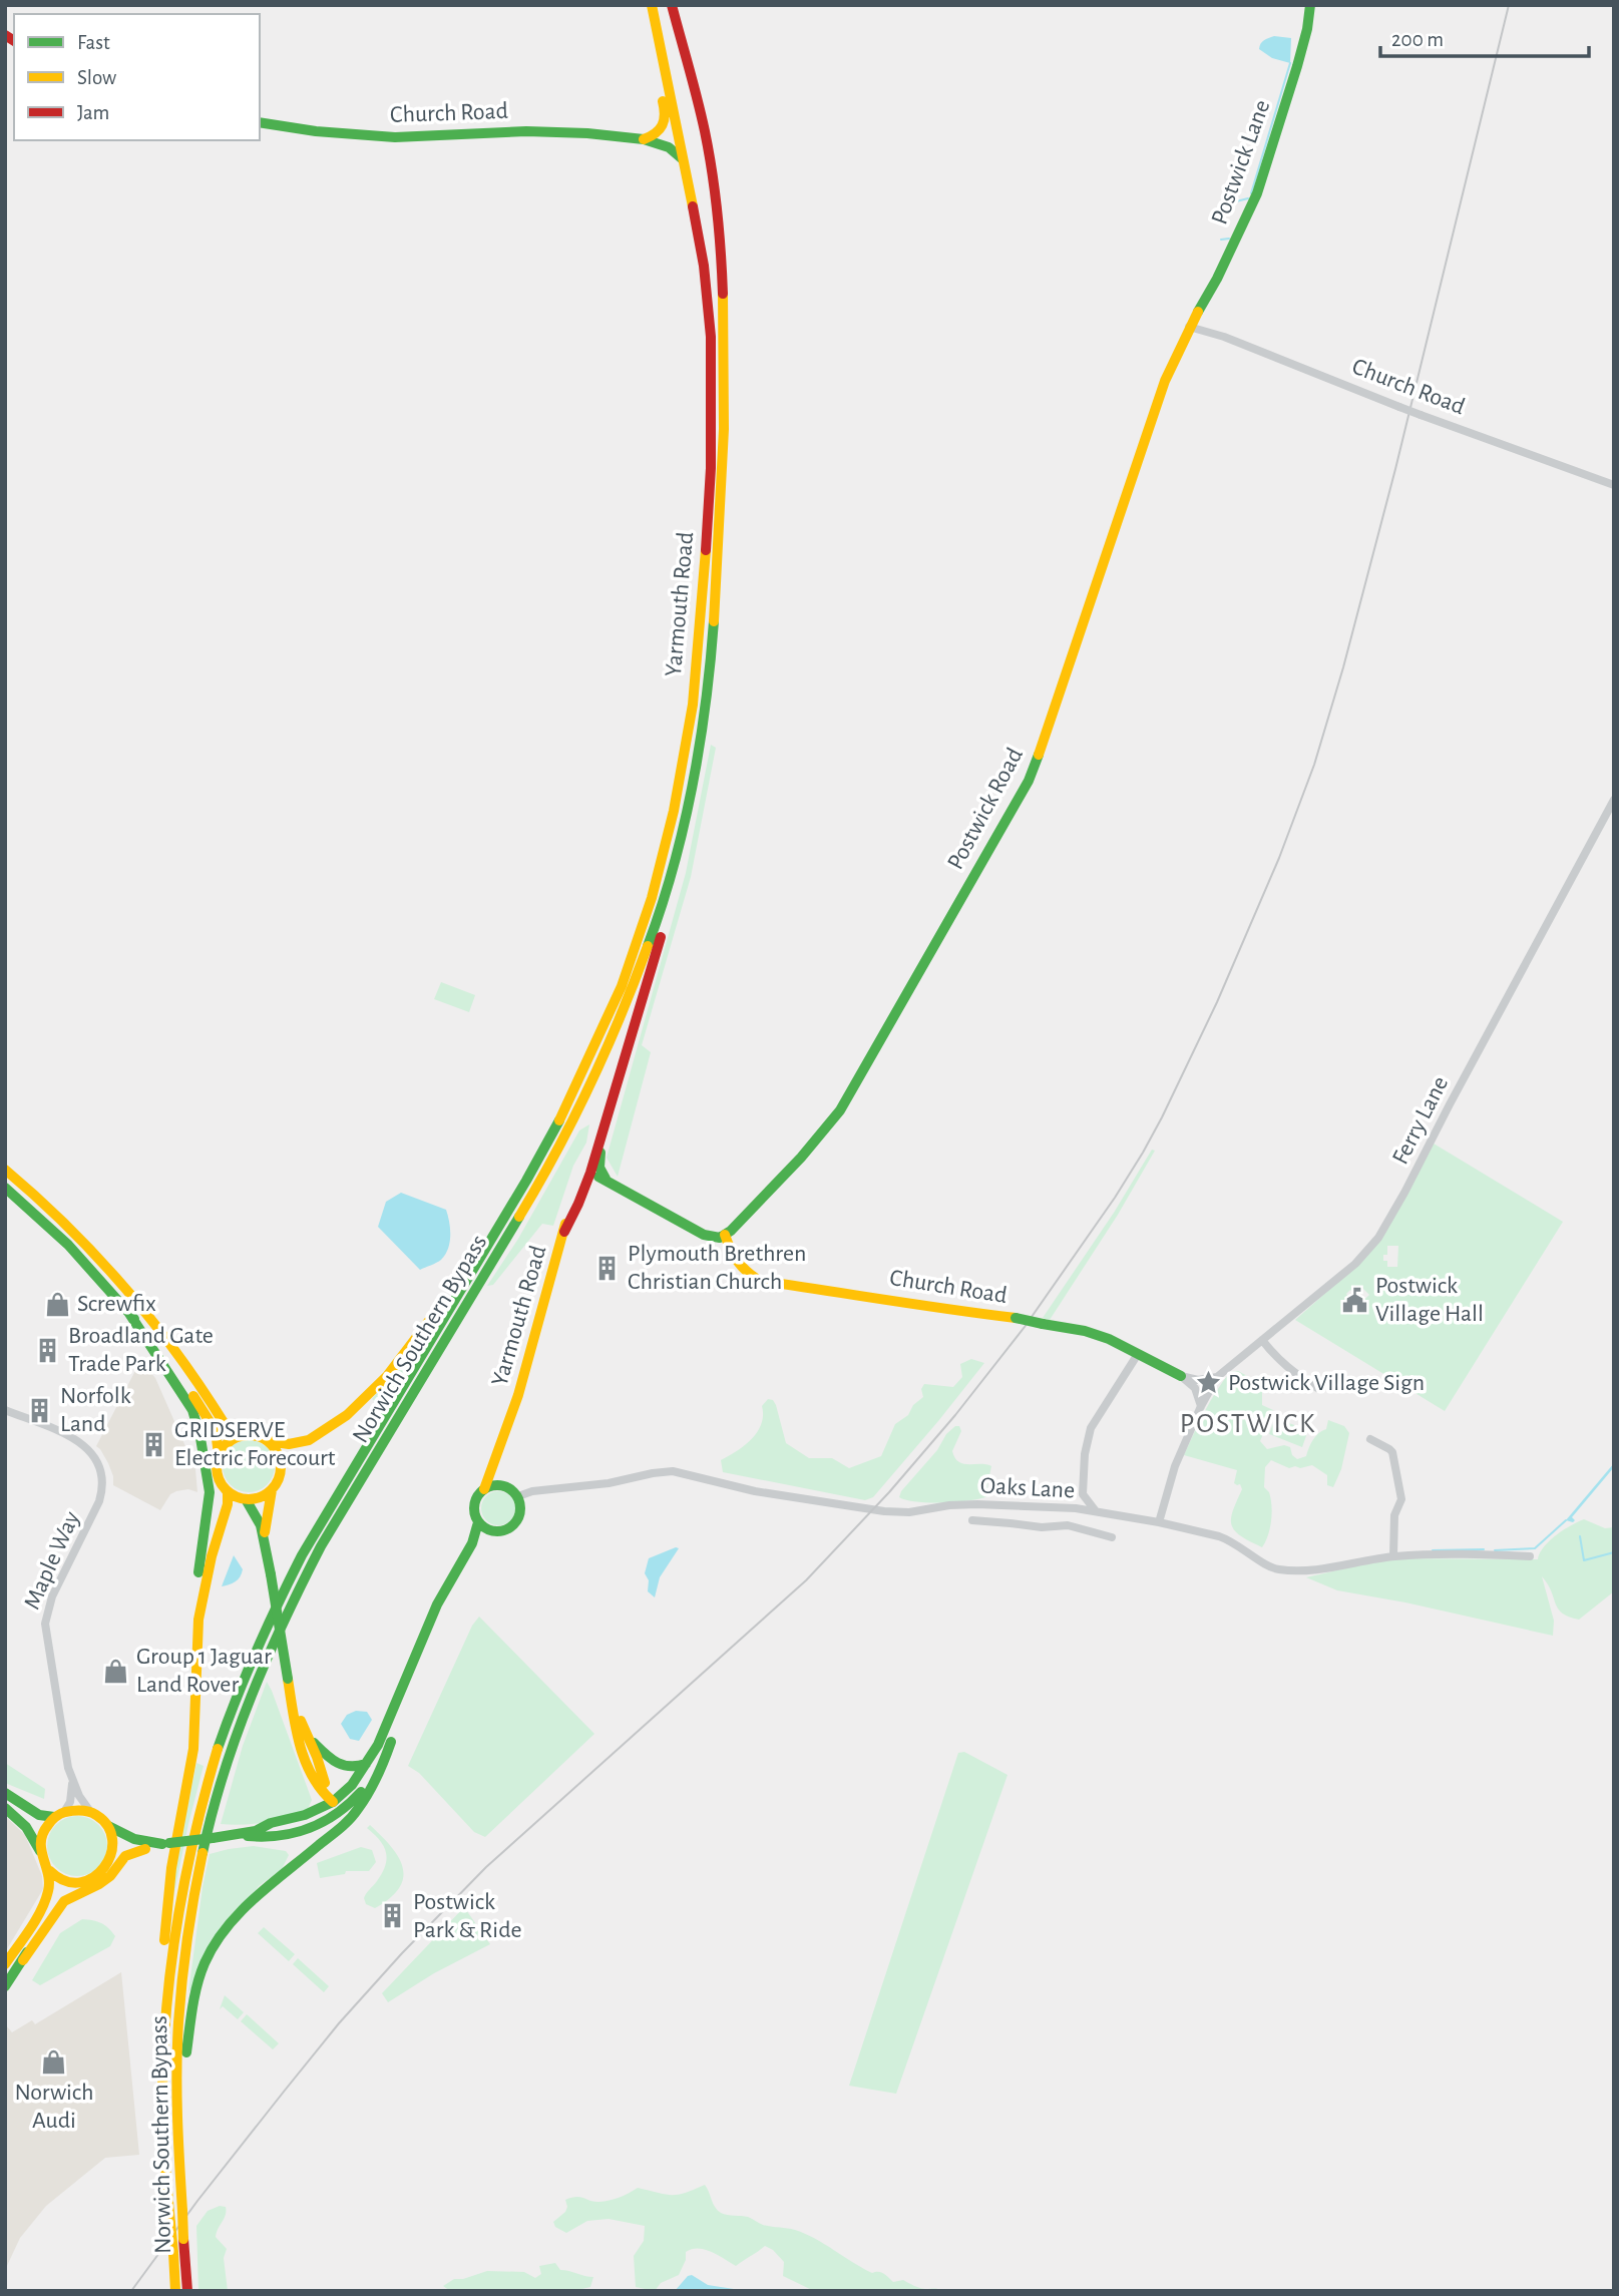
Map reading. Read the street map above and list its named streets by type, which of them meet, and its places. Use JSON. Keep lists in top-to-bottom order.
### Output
{
  "streets": {
    "main road": [
      "Church Road",
      "Postwick Lane",
      "Yarmouth Road",
      "Postwick Road",
      "Norwich Southern Bypass"
    ],
    "street": ["Ferry Lane", "Oaks Lane", "Maple Way"]
  },
  "crossings": [
    ["Church Road", "Postwick Lane"],
    ["Church Road", "Yarmouth Road"],
    ["Church Road", "Postwick Road"],
    ["Postwick Lane", "Postwick Road"],
    ["Yarmouth Road", "Norwich Southern Bypass"],
    ["Yarmouth Road", "Oaks Lane"]
  ],
  "districts": ["POSTWICK"],
  "places": {
    "building": [
      "Plymouth Brethren Christian Church",
      "Broadland Gate Trade Park",
      "Norfolk Land",
      "GRIDSERVE Electric Forecourt",
      "Postwick Park & Ride"
    ],
    "public building": ["Postwick Village Hall"],
    "shop": ["Screwfix", "Group 1 Jaguar Land Rover", "Norwich Audi"],
    "place": ["Postwick Village Sign"]
  },
  "legend": ["Fast", "Slow", "Jam"],
  "scale_bar": "200 m"
}
